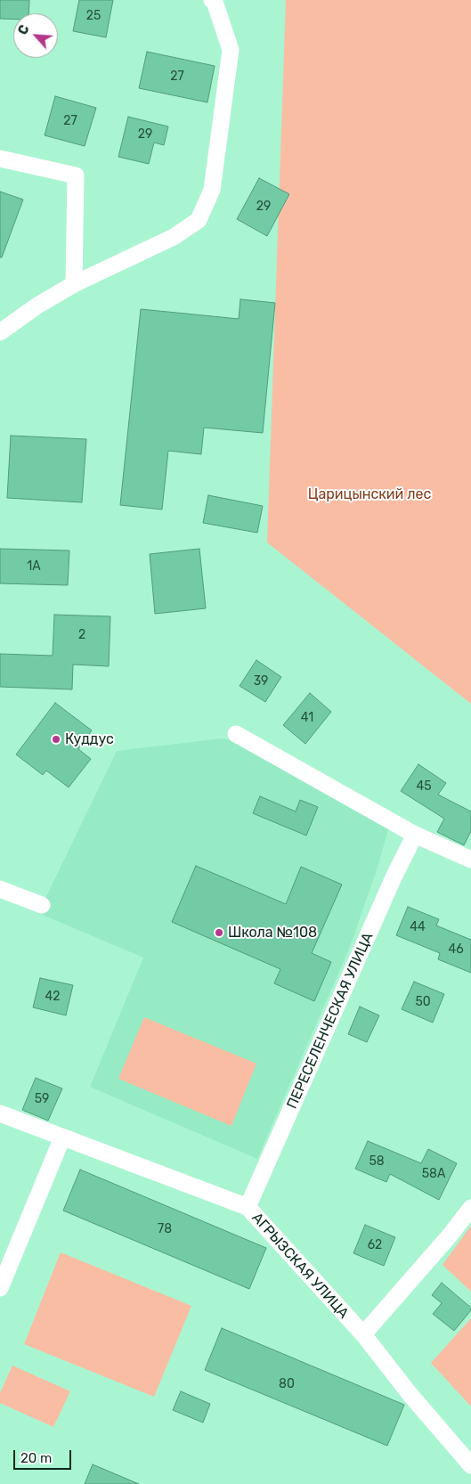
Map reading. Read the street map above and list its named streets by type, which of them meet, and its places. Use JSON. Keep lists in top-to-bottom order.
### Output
{
  "streets": {
    "street": ["ПЕРЕСЕЛЕНЧЕСКАЯ УЛИЦА", "АГРЫЗСКАЯ УЛИЦА"]
  },
  "crossings": [
    ["ПЕРЕСЕЛЕНЧЕСКАЯ УЛИЦА", "АГРЫЗСКАЯ УЛИЦА"]
  ],
  "parks": ["Царицынский лес"],
  "places": ["Куддус", "Школа №108"],
  "house_numbers": [
    "25",
    "27",
    "27",
    "29",
    "29",
    "1А",
    "2",
    "39",
    "41",
    "45",
    "44",
    "46",
    "42",
    "50",
    "59",
    "58",
    "58А",
    "78",
    "62",
    "80"
  ],
  "scale_bar": "20 m",
  "north": "top left"
}
